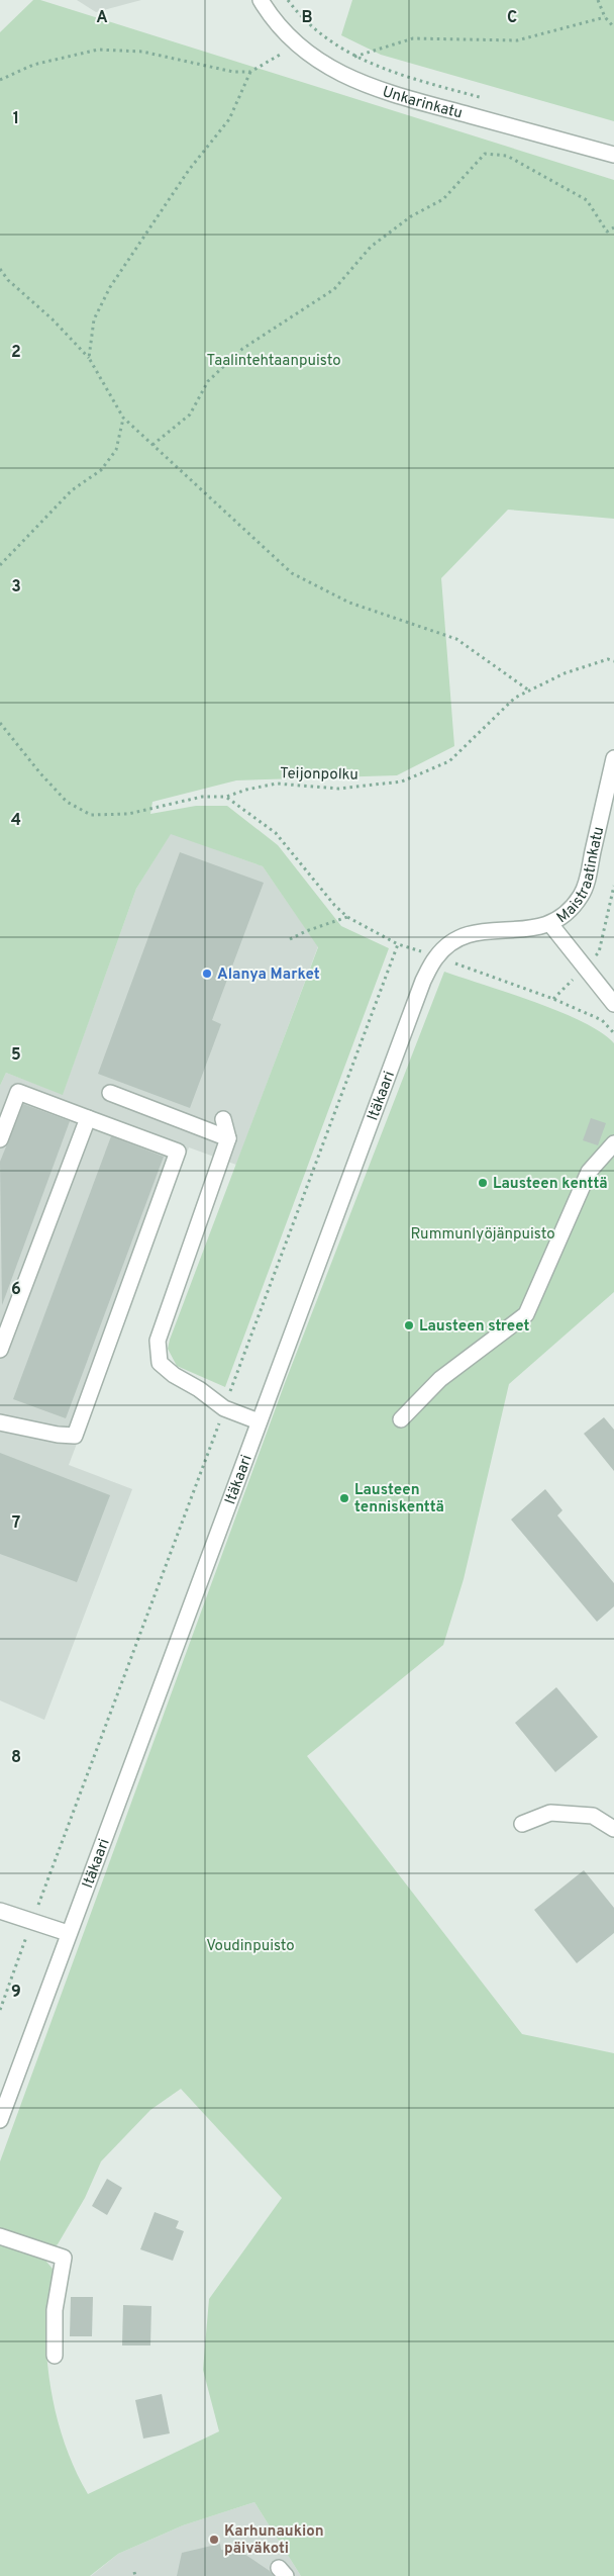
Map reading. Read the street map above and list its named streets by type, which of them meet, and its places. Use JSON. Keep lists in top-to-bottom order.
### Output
{
  "streets": {
    "street": ["Unkarinkatu", "Maistraatinkatu", "Itäkaari"],
    "path": ["Teijonpolku"]
  },
  "crossings": [
    ["Maistraatinkatu", "Itäkaari"]
  ],
  "parks": ["Taalintehtaanpuisto", "Rummunlyöjänpuisto", "Voudinpuisto"],
  "places": [
    "Alanya Market",
    "Lausteen kenttä",
    "Lausteen street",
    "Lausteen tenniskenttä",
    "Karhunaukion päiväkoti"
  ],
  "grid": {
    "columns": ["A", "B", "C"],
    "rows": [
      "1",
      "2",
      "3",
      "4",
      "5",
      "6",
      "7",
      "8",
      "9"
    ]
  }
}
